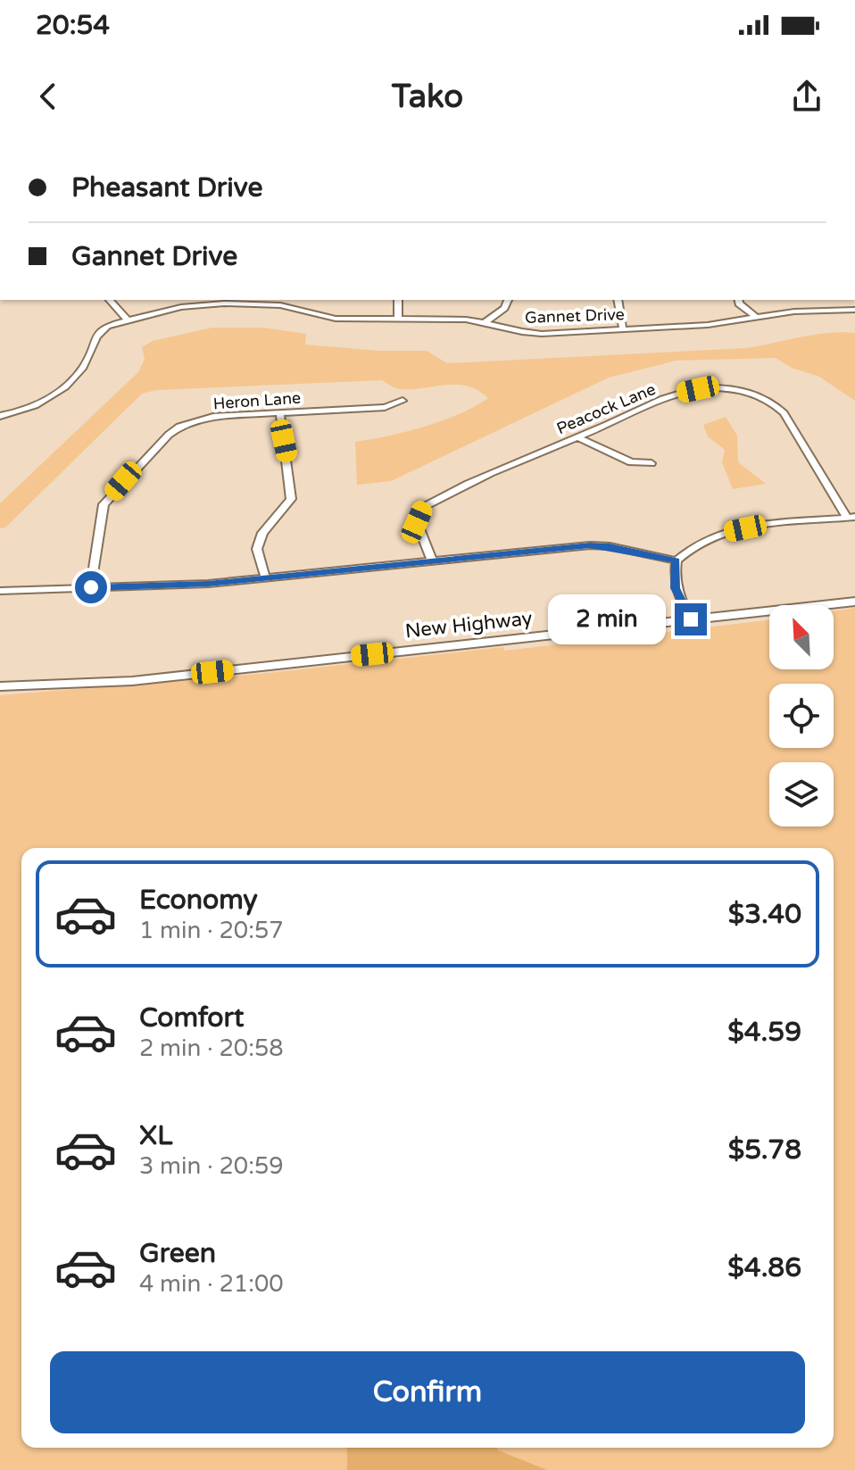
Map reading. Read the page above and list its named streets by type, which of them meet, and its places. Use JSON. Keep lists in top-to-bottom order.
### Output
{
  "streets": {
    "street": [
      "Gannet Drive",
      "Heron Lane",
      "Peacock Lane",
      "New Highway"
    ]
  },
  "north": "top left",
  "page": {
    "status": "20:54",
    "header": "Tako",
    "banner": ["Pheasant Drive", "Gannet Drive"],
    "bubble": "2 min",
    "list": [
      {
        "name": "Economy",
        "note": "1 min · 20:57",
        "value": "$3.40"
      },
      {
        "name": "Comfort",
        "note": "2 min · 20:58",
        "value": "$4.59"
      },
      {
        "name": "XL",
        "note": "3 min · 20:59",
        "value": "$5.78"
      },
      {
        "name": "Green",
        "note": "4 min · 21:00",
        "value": "$4.86"
      }
    ],
    "buttons": "Confirm"
  }
}
